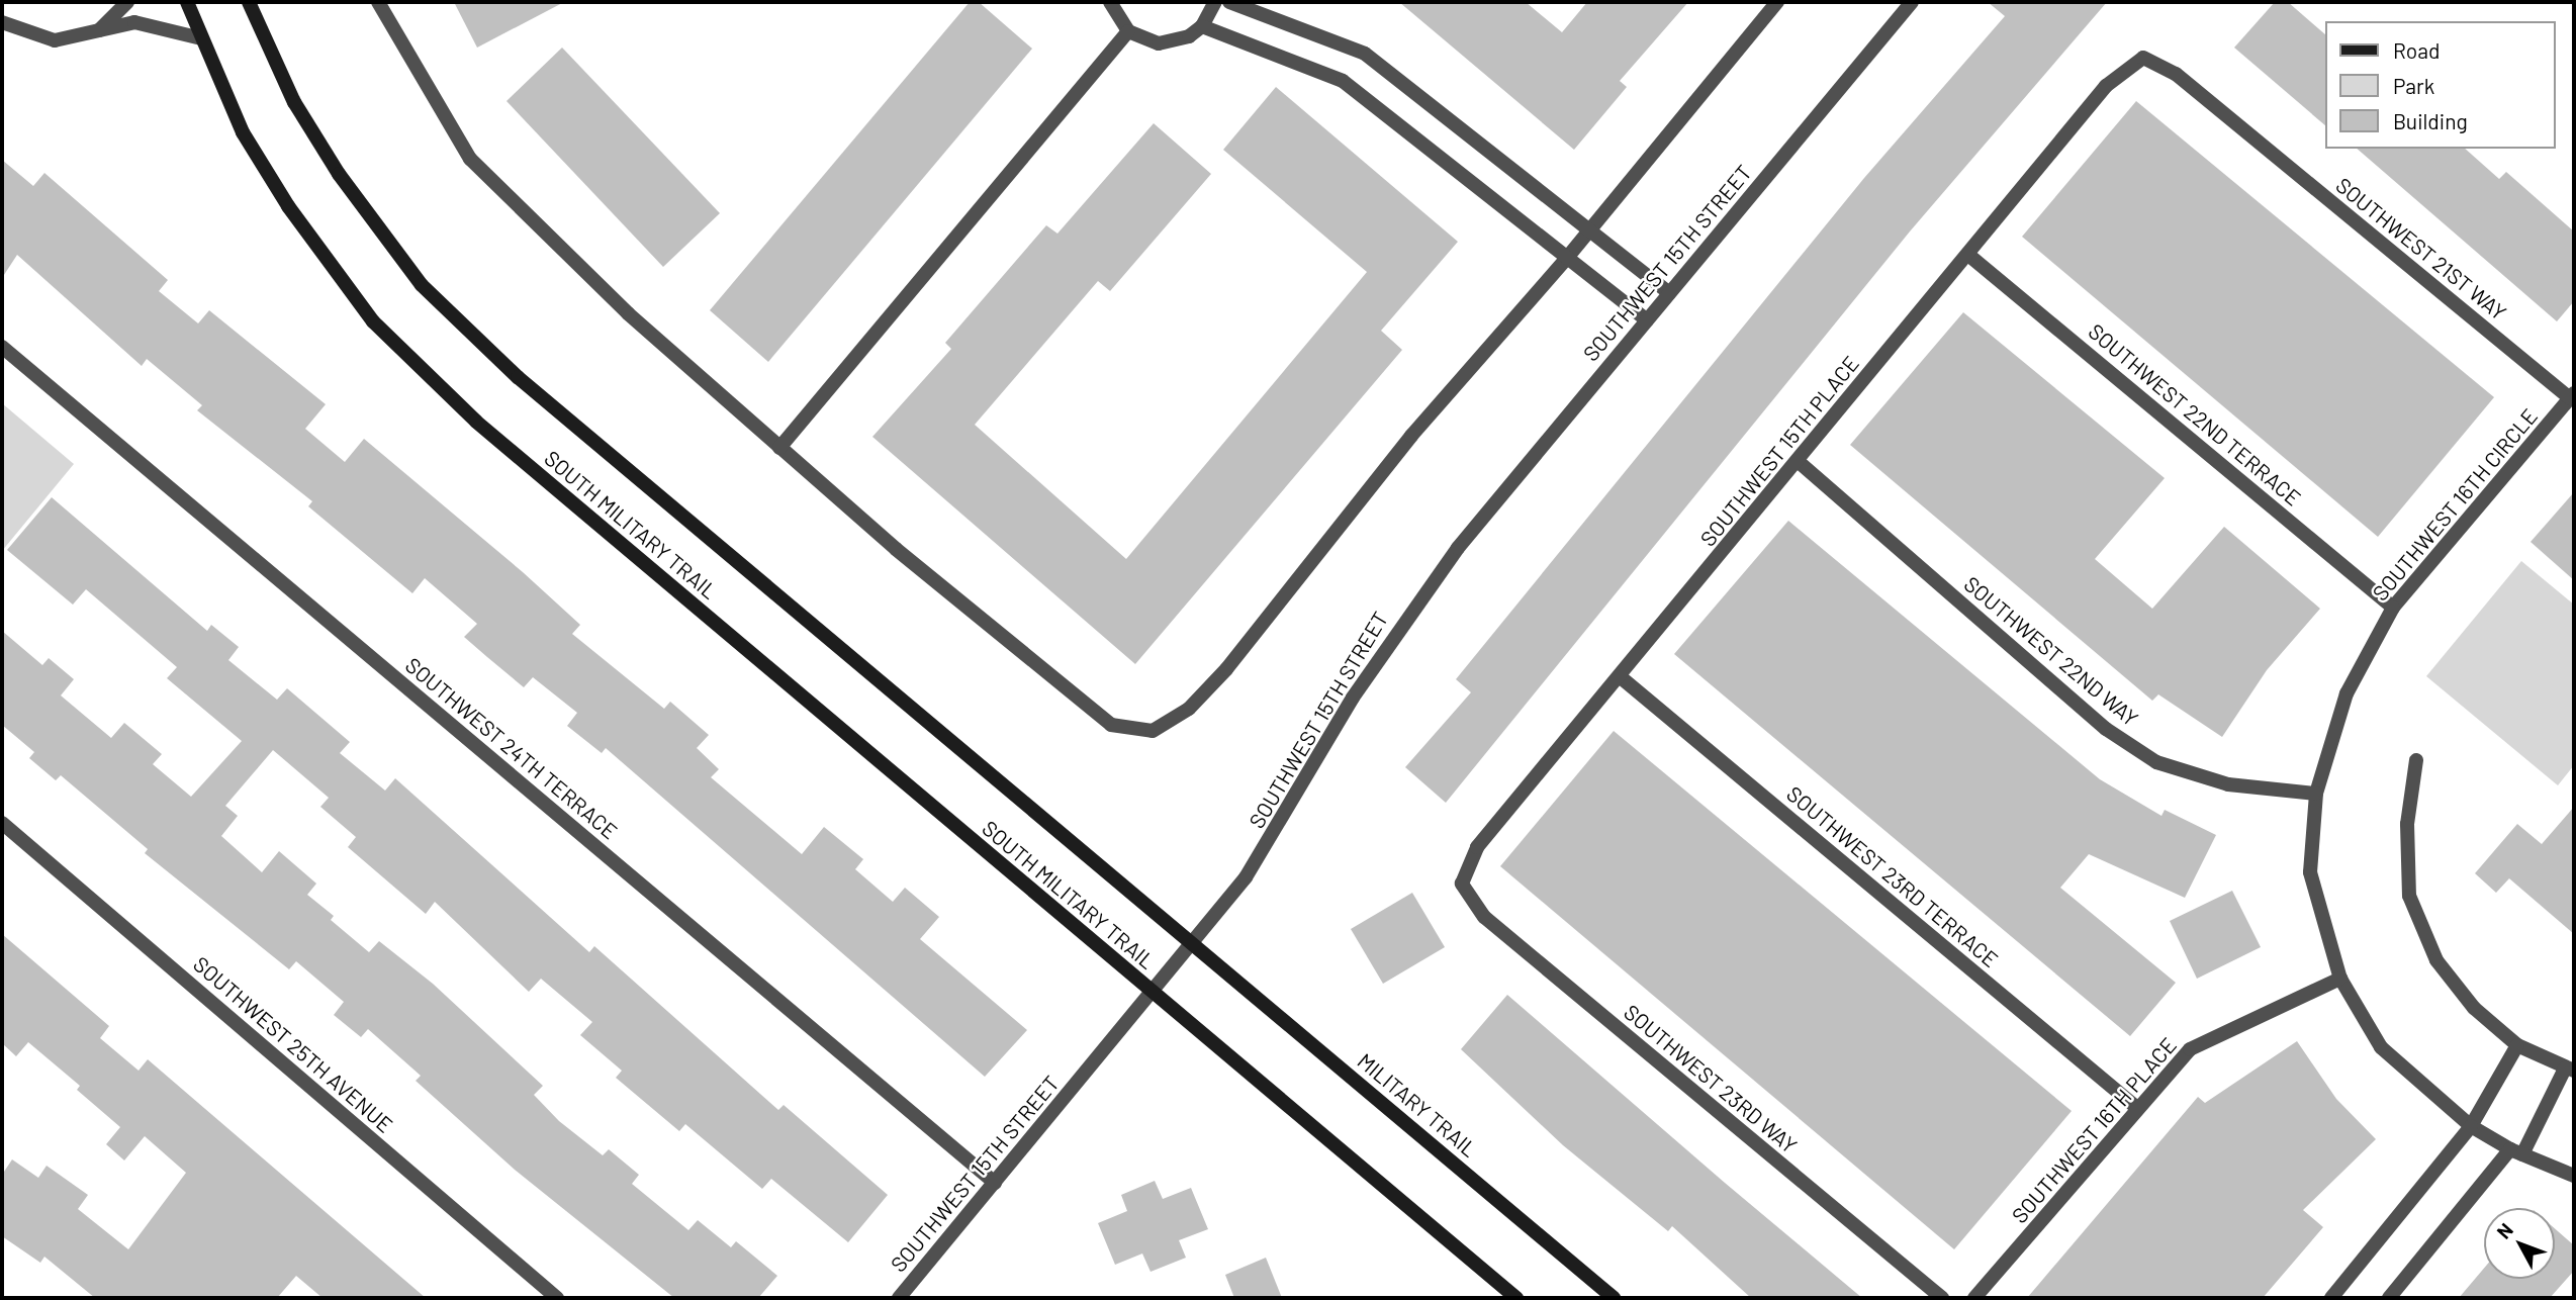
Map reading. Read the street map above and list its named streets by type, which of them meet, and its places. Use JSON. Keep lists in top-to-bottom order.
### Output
{
  "streets": {
    "street": [
      "SOUTHWEST 21ST WAY",
      "SOUTHWEST 15TH STREET",
      "SOUTHWEST 22ND TERRACE",
      "SOUTHWEST 15TH PLACE",
      "SOUTHWEST 16TH CIRCLE",
      "SOUTH MILITARY TRAIL",
      "SOUTHWEST 22ND WAY",
      "SOUTHWEST 24TH TERRACE",
      "SOUTHWEST 23RD TERRACE",
      "SOUTHWEST 25TH AVENUE",
      "SOUTHWEST 23RD WAY",
      "MILITARY TRAIL",
      "SOUTHWEST 16TH PLACE"
    ]
  },
  "crossings": [
    ["SOUTHWEST 21ST WAY", "SOUTHWEST 15TH PLACE"],
    ["SOUTHWEST 21ST WAY", "SOUTHWEST 16TH CIRCLE"],
    ["SOUTHWEST 15TH STREET", "SOUTH MILITARY TRAIL"],
    ["SOUTHWEST 15TH STREET", "SOUTHWEST 24TH TERRACE"],
    ["SOUTHWEST 15TH STREET", "MILITARY TRAIL"],
    ["SOUTHWEST 22ND TERRACE", "SOUTHWEST 15TH PLACE"],
    ["SOUTHWEST 22ND TERRACE", "SOUTHWEST 16TH CIRCLE"],
    ["SOUTHWEST 15TH PLACE", "SOUTHWEST 22ND WAY"],
    ["SOUTHWEST 15TH PLACE", "SOUTHWEST 23RD TERRACE"],
    ["SOUTHWEST 15TH PLACE", "SOUTHWEST 23RD WAY"],
    ["SOUTHWEST 16TH CIRCLE", "SOUTHWEST 22ND WAY"],
    ["SOUTHWEST 16TH CIRCLE", "SOUTHWEST 16TH PLACE"],
    ["SOUTH MILITARY TRAIL", "MILITARY TRAIL"],
    ["SOUTHWEST 23RD TERRACE", "SOUTHWEST 16TH PLACE"]
  ],
  "legend": ["Road", "Park", "Building"],
  "north": "top left"
}
